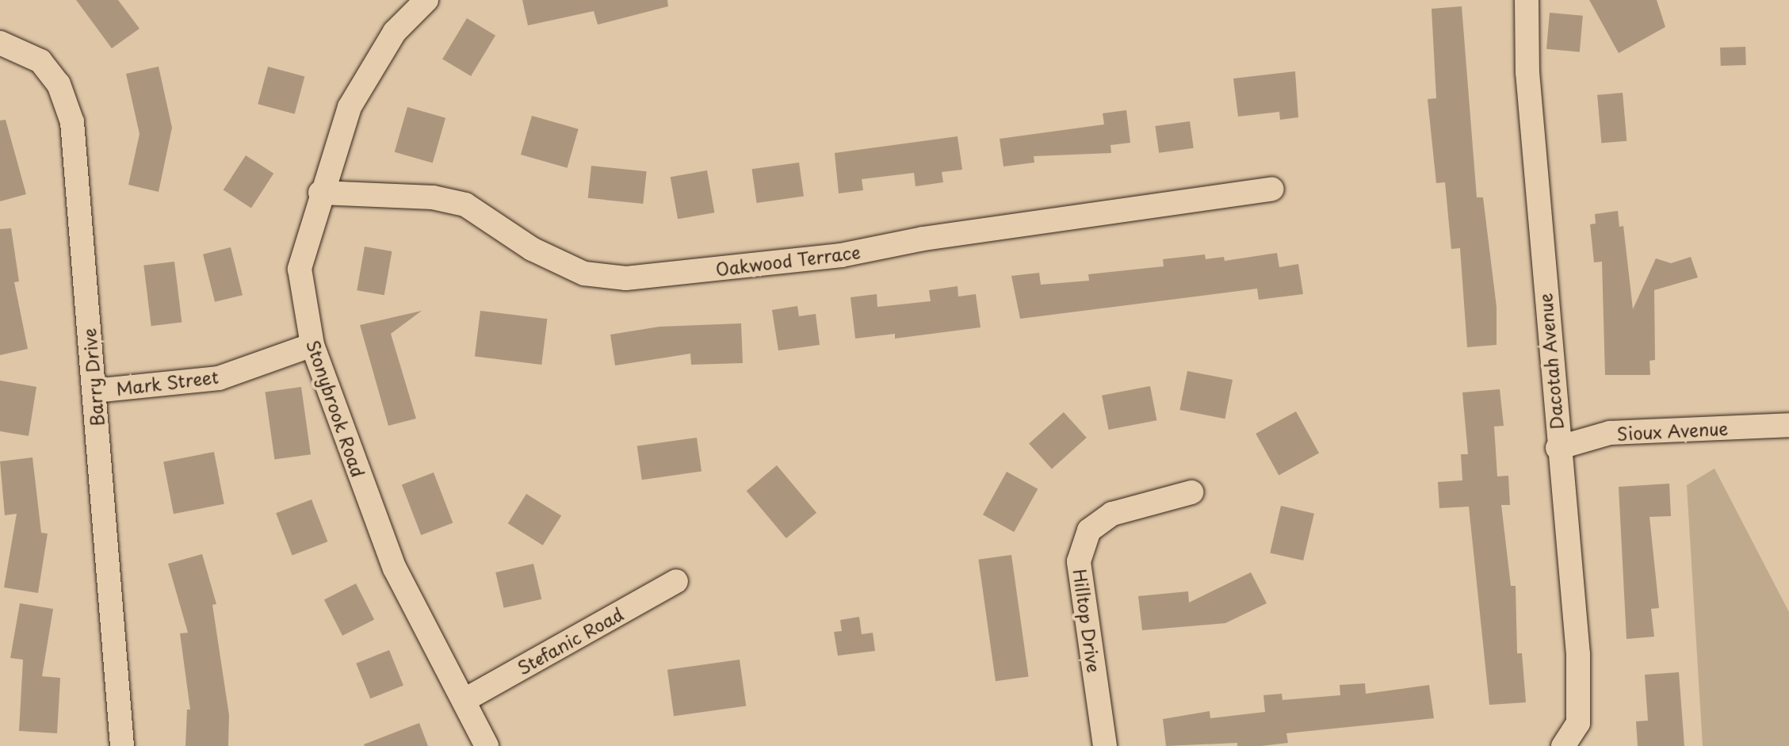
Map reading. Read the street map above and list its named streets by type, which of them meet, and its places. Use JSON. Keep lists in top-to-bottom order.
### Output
{
  "streets": {
    "street": [
      "Oakwood Terrace",
      "Dacotah Avenue",
      "Barry Drive",
      "Mark Street",
      "Stonybrook Road",
      "Sioux Avenue",
      "Hilltop Drive",
      "Stefanic Road"
    ]
  },
  "crossings": [
    ["Oakwood Terrace", "Stonybrook Road"],
    ["Dacotah Avenue", "Sioux Avenue"],
    ["Barry Drive", "Mark Street"],
    ["Mark Street", "Stonybrook Road"],
    ["Stonybrook Road", "Stefanic Road"]
  ]
}
